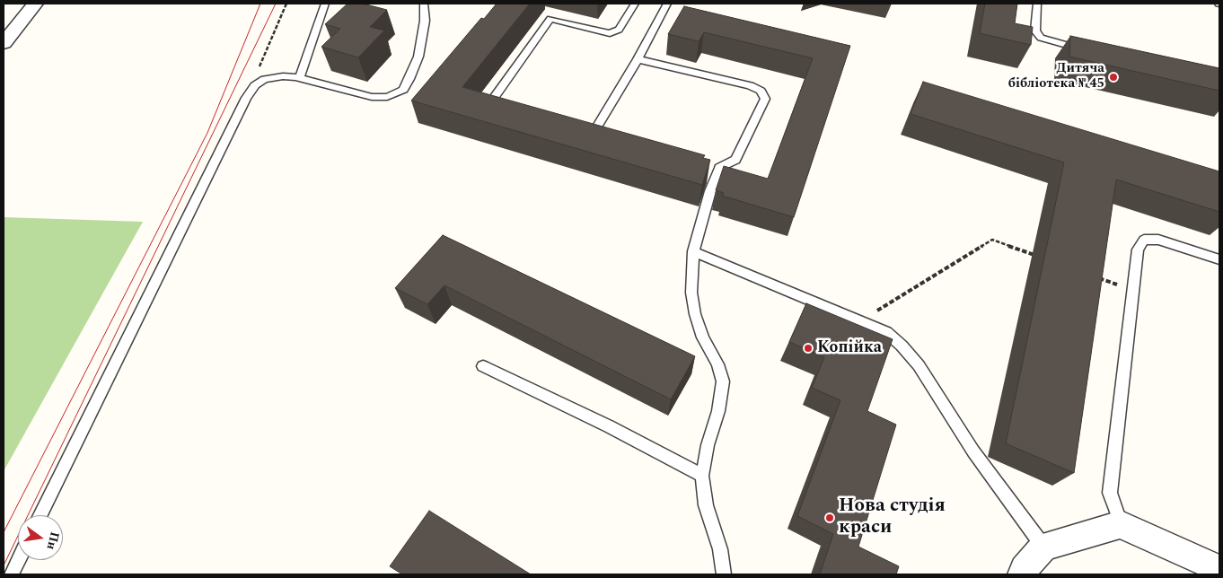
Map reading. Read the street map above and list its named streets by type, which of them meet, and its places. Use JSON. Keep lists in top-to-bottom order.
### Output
{
  "places": ["Дитяча бібліотека № 45", "Копійка", "Нова студія краси"],
  "north": "right"
}
